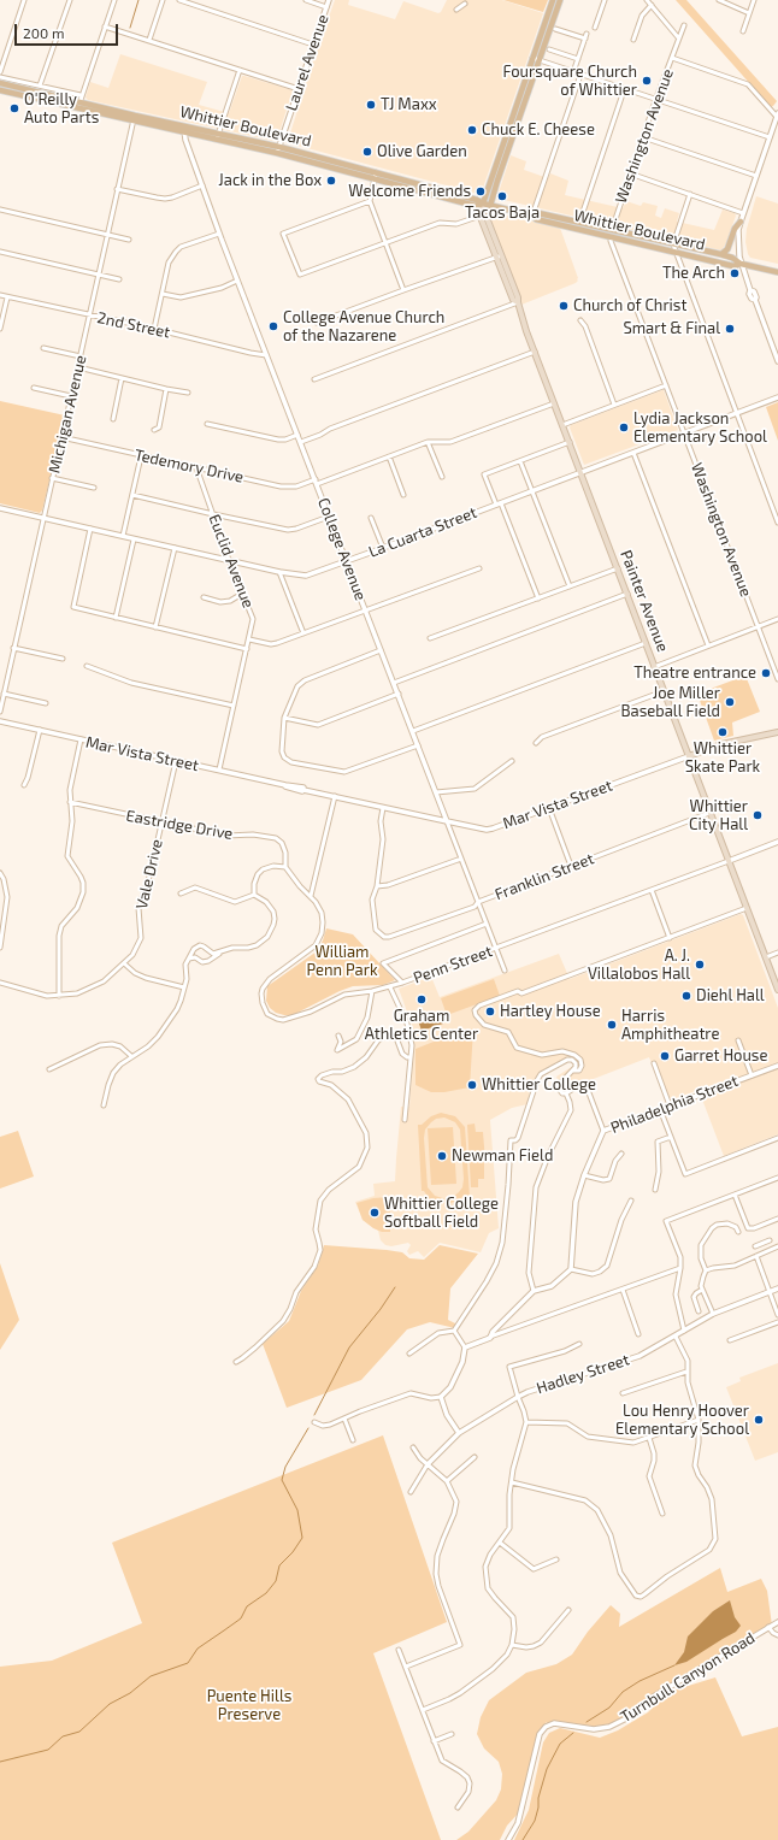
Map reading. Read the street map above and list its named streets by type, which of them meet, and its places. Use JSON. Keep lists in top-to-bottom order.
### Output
{
  "streets": {
    "main road": ["Whittier Boulevard", "Painter Avenue", "Mar Vista Street"],
    "street": [
      "Laurel Avenue",
      "Washington Avenue",
      "2nd Street",
      "Michigan Avenue",
      "Tedemory Drive",
      "La Cuarta Street",
      "College Avenue",
      "Euclid Avenue",
      "Eastridge Drive",
      "Vale Drive",
      "Franklin Street",
      "Penn Street",
      "Philadelphia Street",
      "Hadley Street",
      "Turnbull Canyon Road"
    ]
  },
  "crossings": [
    ["Laurel Avenue", "Whittier Boulevard"],
    ["Whittier Boulevard", "Washington Avenue"],
    ["Whittier Boulevard", "Michigan Avenue"],
    ["Whittier Boulevard", "College Avenue"],
    ["Whittier Boulevard", "Painter Avenue"],
    ["Washington Avenue", "La Cuarta Street"],
    ["2nd Street", "Michigan Avenue"],
    ["2nd Street", "College Avenue"],
    ["Michigan Avenue", "Tedemory Drive"],
    ["Michigan Avenue", "La Cuarta Street"],
    ["Tedemory Drive", "College Avenue"],
    ["Tedemory Drive", "Euclid Avenue"],
    ["Tedemory Drive", "Painter Avenue"],
    ["La Cuarta Street", "College Avenue"],
    ["La Cuarta Street", "Euclid Avenue"],
    ["La Cuarta Street", "Painter Avenue"],
    ["College Avenue", "Mar Vista Street"],
    ["College Avenue", "Franklin Street"],
    ["College Avenue", "Penn Street"],
    ["Euclid Avenue", "Mar Vista Street"],
    ["Painter Avenue", "Mar Vista Street"],
    ["Painter Avenue", "Franklin Street"],
    ["Painter Avenue", "Penn Street"],
    ["Mar Vista Street", "Vale Drive"],
    ["Eastridge Drive", "Vale Drive"],
    ["Franklin Street", "Penn Street"]
  ],
  "parks": ["William Penn Park", "Puente Hills Preserve"],
  "places": [
    "Foursquare Church of Whittier",
    "TJ Maxx",
    "O'Reilly Auto Parts",
    "Chuck E. Cheese",
    "Olive Garden",
    "Jack in the Box",
    "Welcome Friends",
    "Tacos Baja",
    "The Arch",
    "Church of Christ",
    "College Avenue Church of the Nazarene",
    "Smart & Final",
    "Lydia Jackson Elementary School",
    "Theatre entrance",
    "Joe Miller Baseball Field",
    "Whittier Skate Park",
    "Whittier City Hall",
    "A. J. Villalobos Hall",
    "Diehl Hall",
    "Graham Athletics Center",
    "Hartley House",
    "Harris Amphitheatre",
    "Garret House",
    "Whittier College",
    "Newman Field",
    "Whittier College Softball Field",
    "Lou Henry Hoover Elementary School"
  ],
  "scale_bar": "200 m"
}
